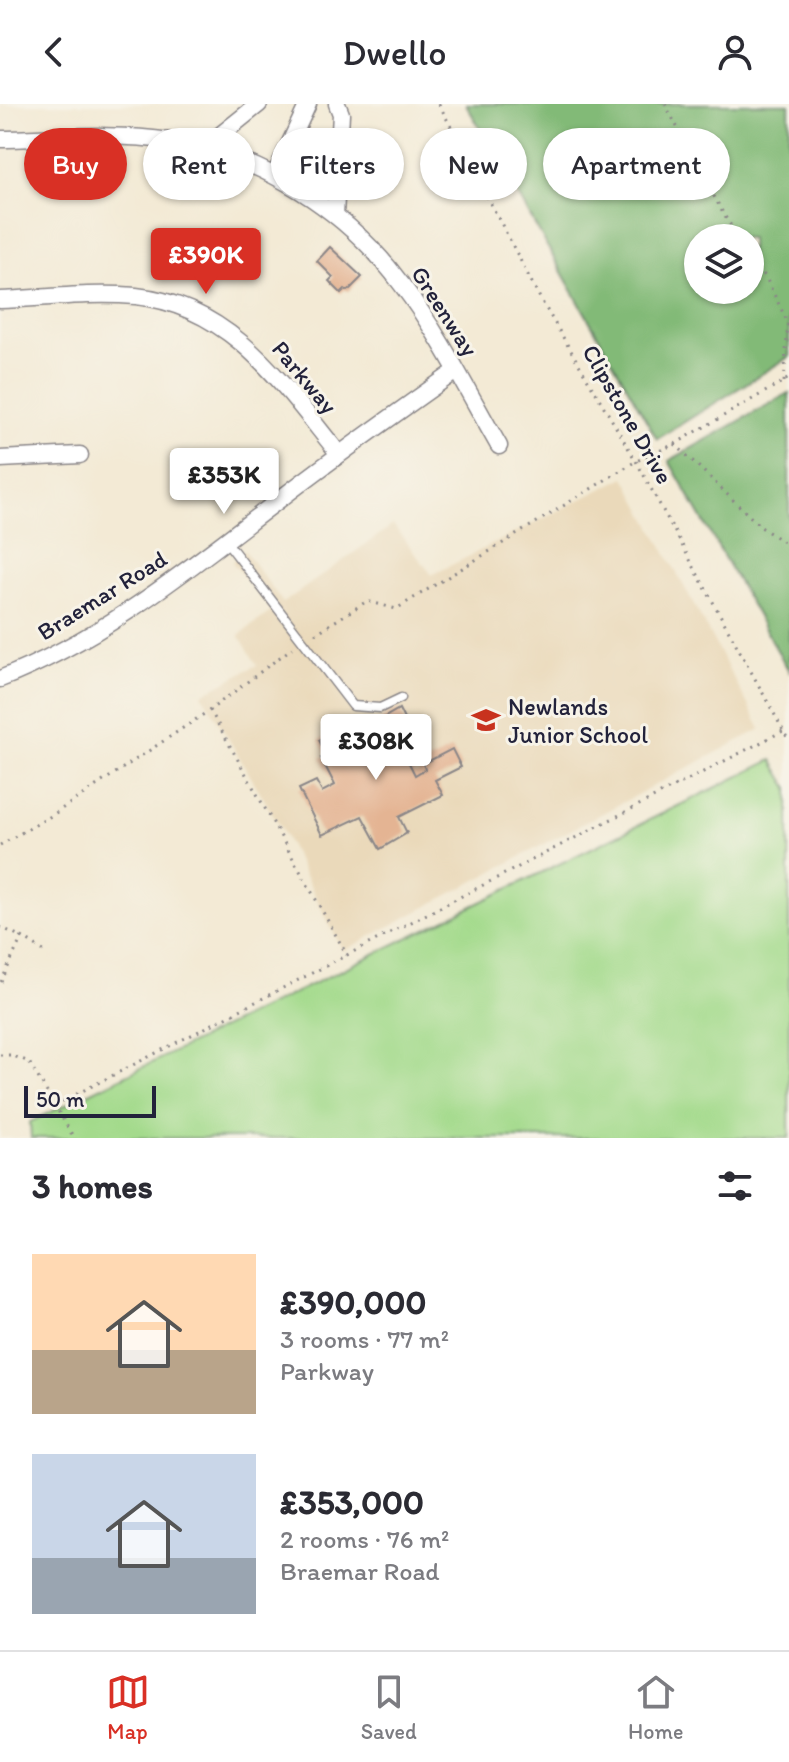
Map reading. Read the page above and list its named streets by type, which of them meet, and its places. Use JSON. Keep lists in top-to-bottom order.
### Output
{
  "streets": {
    "street": ["Greenway", "Parkway", "Braemar Road"],
    "path": ["Clipstone Drive"]
  },
  "crossings": [
    ["Greenway", "Braemar Road"],
    ["Parkway", "Braemar Road"]
  ],
  "places": {
    "school or university": ["Newlands Junior School"]
  },
  "scale_bar": "50 m",
  "page": {
    "header": "Dwello",
    "chip": [
      "Buy",
      "Rent",
      "Filters",
      "New",
      "Apartment"
    ],
    "price": ["£390K", "£353K", "£308K"],
    "scale": "50 m",
    "heading": "3 homes",
    "list": [
      {
        "name": "£390,000",
        "note": "3 rooms · 77 m² · Parkway"
      },
      {
        "name": "£353,000",
        "note": "2 rooms · 76 m² · Braemar Road"
      }
    ],
    "tabs": ["Map", "Saved", "Home"]
  }
}
